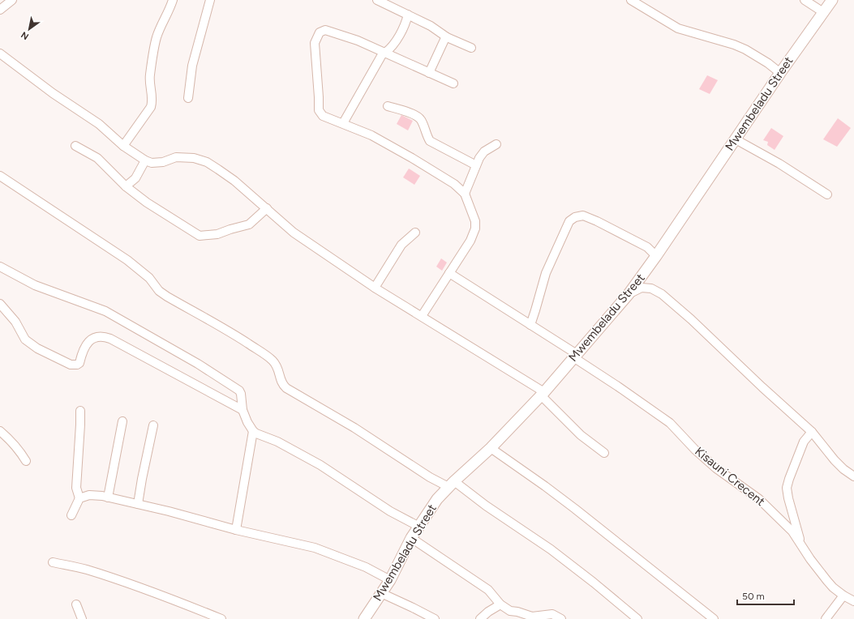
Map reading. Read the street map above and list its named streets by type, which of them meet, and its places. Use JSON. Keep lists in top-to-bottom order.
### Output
{
  "streets": {
    "street": ["Mwembeladu Street", "Kisauni Crecent"]
  },
  "crossings": [
    ["Mwembeladu Street", "Kisauni Crecent"]
  ],
  "scale_bar": "50 m",
  "north": "bottom left"
}
